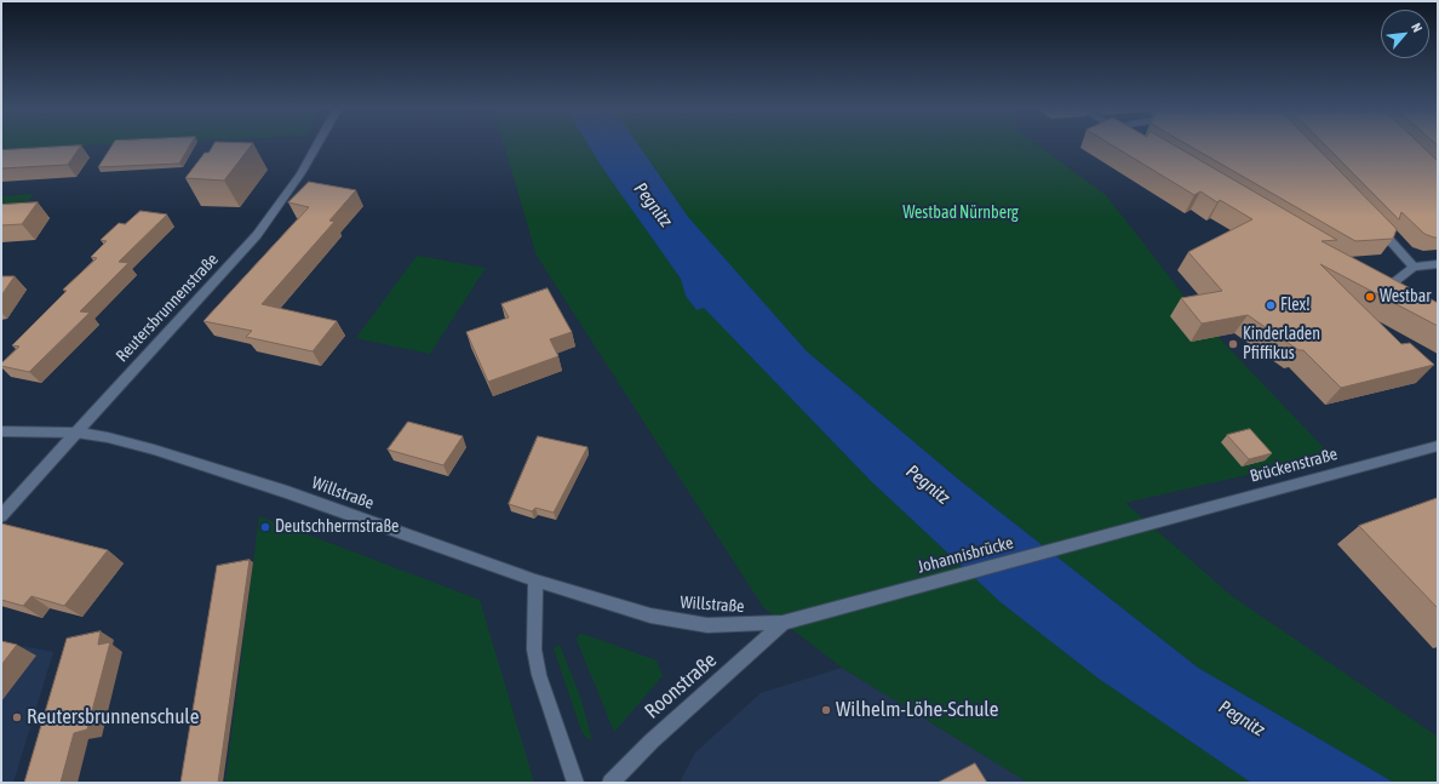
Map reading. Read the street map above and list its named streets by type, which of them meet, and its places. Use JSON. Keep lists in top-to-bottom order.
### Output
{
  "streets": {
    "street": [
      "Reutersbrunnenstraße",
      "Brückenstraße",
      "Willstraße",
      "Johannisbrücke",
      "Roonstraße"
    ]
  },
  "crossings": [
    ["Reutersbrunnenstraße", "Willstraße"],
    ["Brückenstraße", "Johannisbrücke"],
    ["Willstraße", "Johannisbrücke"],
    ["Willstraße", "Roonstraße"],
    ["Johannisbrücke", "Roonstraße"]
  ],
  "water": ["Pegnitz"],
  "parks": ["Westbad Nürnberg"],
  "places": [
    "Westbar",
    "Flex!",
    "Kinderladen Pfiffikus",
    "Deutschherrnstraße",
    "Wilhelm-Löhe-Schule",
    "Reutersbrunnenschule"
  ],
  "north": "top right"
}
